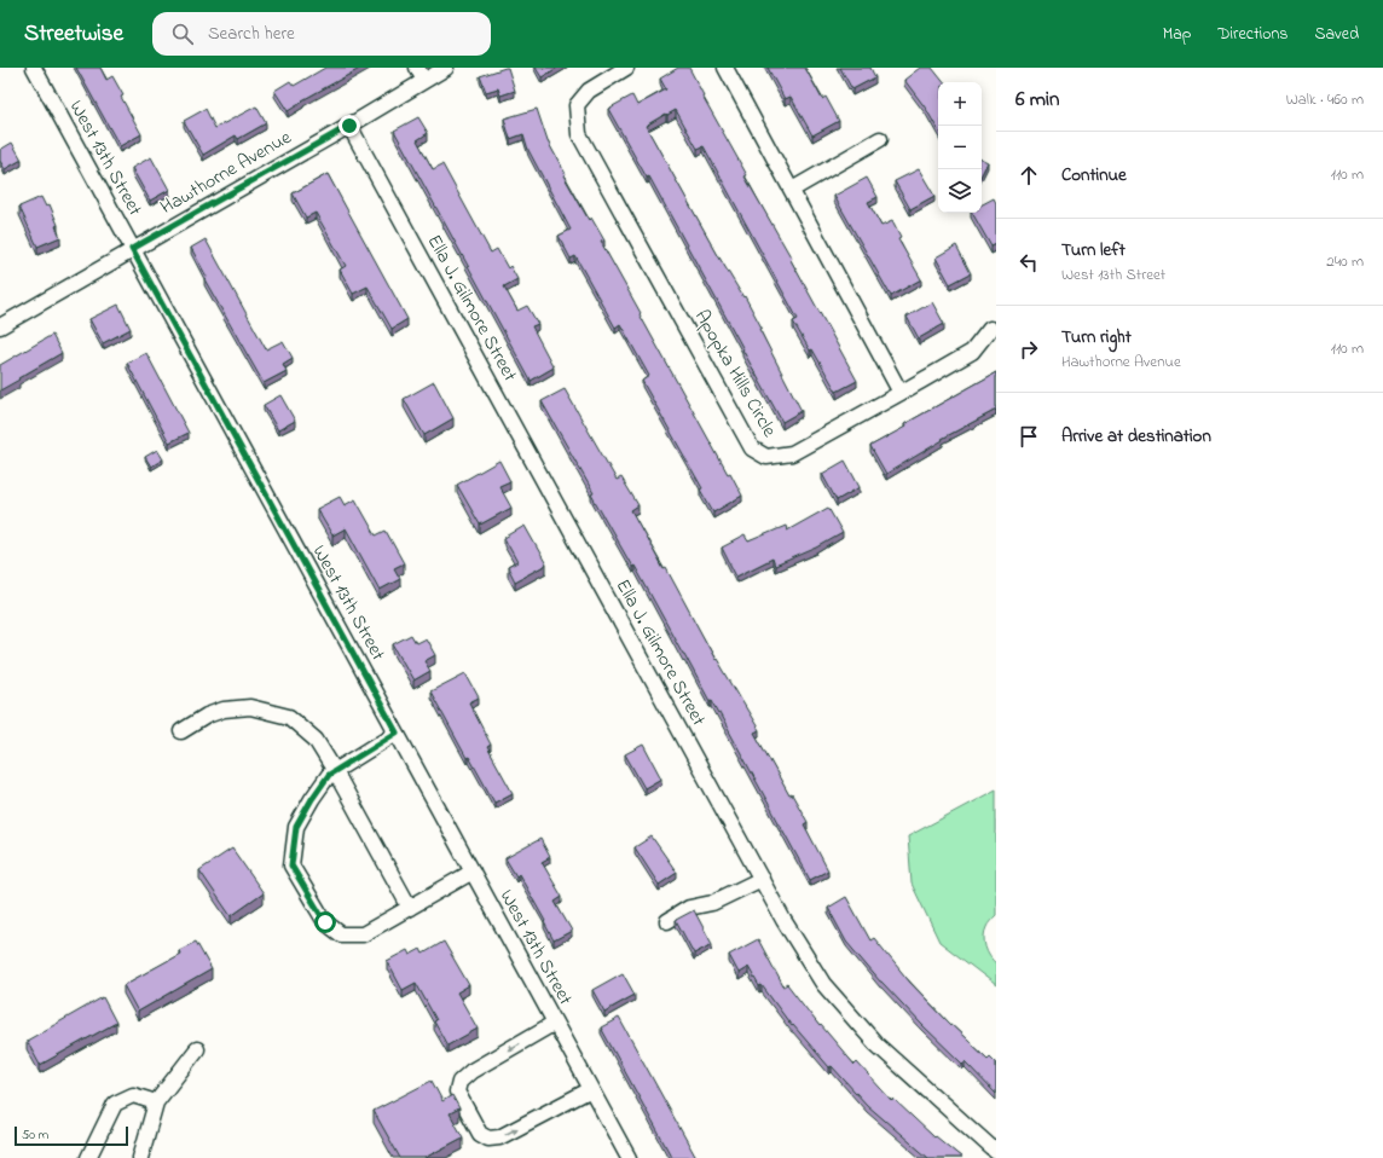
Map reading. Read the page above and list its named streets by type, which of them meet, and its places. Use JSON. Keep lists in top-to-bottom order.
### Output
{
  "streets": {
    "street": [
      "West 13th Street",
      "Hawthorne Avenue",
      "Ella J. Gilmore Street",
      "Apopka Hills Circle"
    ]
  },
  "crossings": [
    ["West 13th Street", "Hawthorne Avenue"],
    ["Hawthorne Avenue", "Ella J. Gilmore Street"]
  ],
  "scale_bar": "50 m",
  "page": {
    "header": "Streetwise",
    "search": "Search here",
    "nav": ["Map", "Directions", "Saved"],
    "heading": ["6 min", "Walk · 460 m"],
    "map_buttons": ["+", "−"],
    "list": [
      ["Continue", "110 m"],
      ["Turn left", "West 13th Street", "240 m"],
      ["Turn right", "Hawthorne Avenue", "110 m"],
      "Arrive at destination"
    ],
    "scale": "50 m"
  }
}
